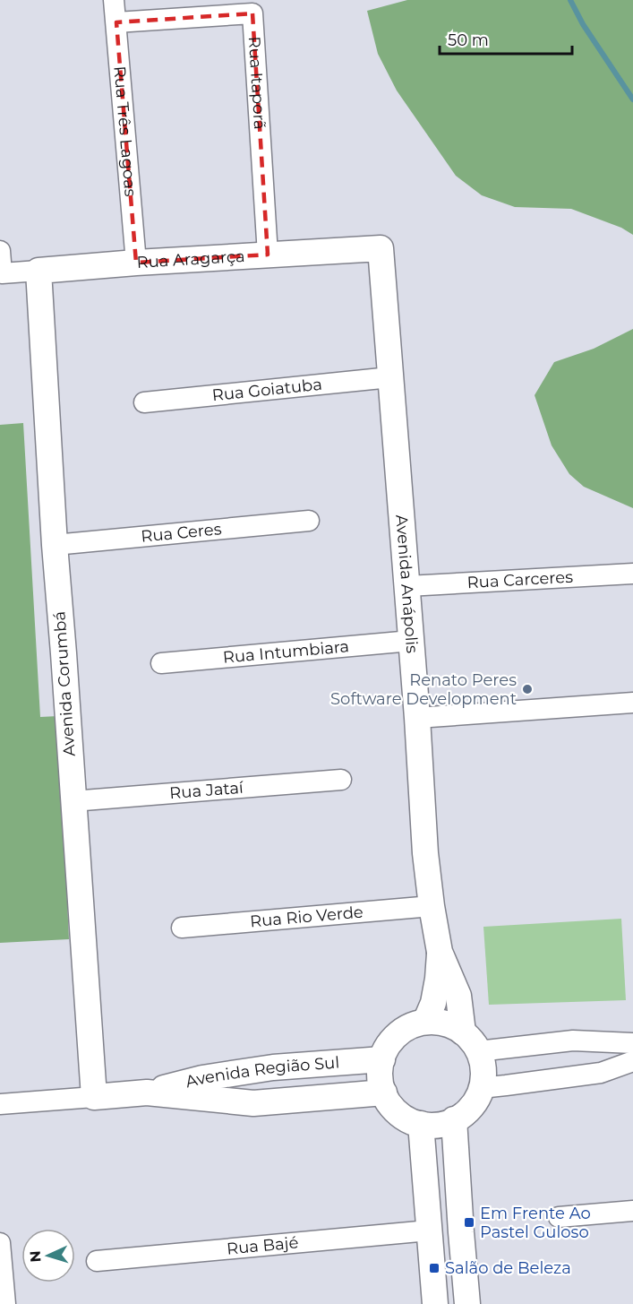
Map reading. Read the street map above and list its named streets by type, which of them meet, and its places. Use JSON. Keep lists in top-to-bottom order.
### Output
{
  "streets": {
    "street": [
      "Rua Itaporã",
      "Rua Três Lagoas",
      "Rua Aragarça",
      "Rua Goiatuba",
      "Rua Ceres",
      "Rua Carceres",
      "Avenida Anápolis",
      "Rua Intumbiara",
      "Avenida Corumbá",
      "Rua Jataí",
      "Rua Rio Verde",
      "Avenida Região Sul",
      "Rua Bajé"
    ]
  },
  "crossings": [
    ["Rua Itaporã", "Rua Três Lagoas"],
    ["Rua Itaporã", "Rua Aragarça"],
    ["Rua Três Lagoas", "Rua Aragarça"],
    ["Rua Aragarça", "Avenida Anápolis"],
    ["Rua Aragarça", "Avenida Corumbá"],
    ["Rua Goiatuba", "Avenida Anápolis"],
    ["Rua Ceres", "Avenida Corumbá"],
    ["Rua Carceres", "Avenida Anápolis"],
    ["Avenida Anápolis", "Rua Intumbiara"],
    ["Avenida Anápolis", "Rua Rio Verde"],
    ["Avenida Anápolis", "Avenida Região Sul"],
    ["Avenida Corumbá", "Rua Jataí"],
    ["Avenida Corumbá", "Avenida Região Sul"]
  ],
  "places": {
    "other": ["Renato Peres Software Development"],
    "transit": ["Em Frente Ao Pastel Guloso", "Salão de Beleza"]
  },
  "scale_bar": "50 m",
  "north": "left"
}
